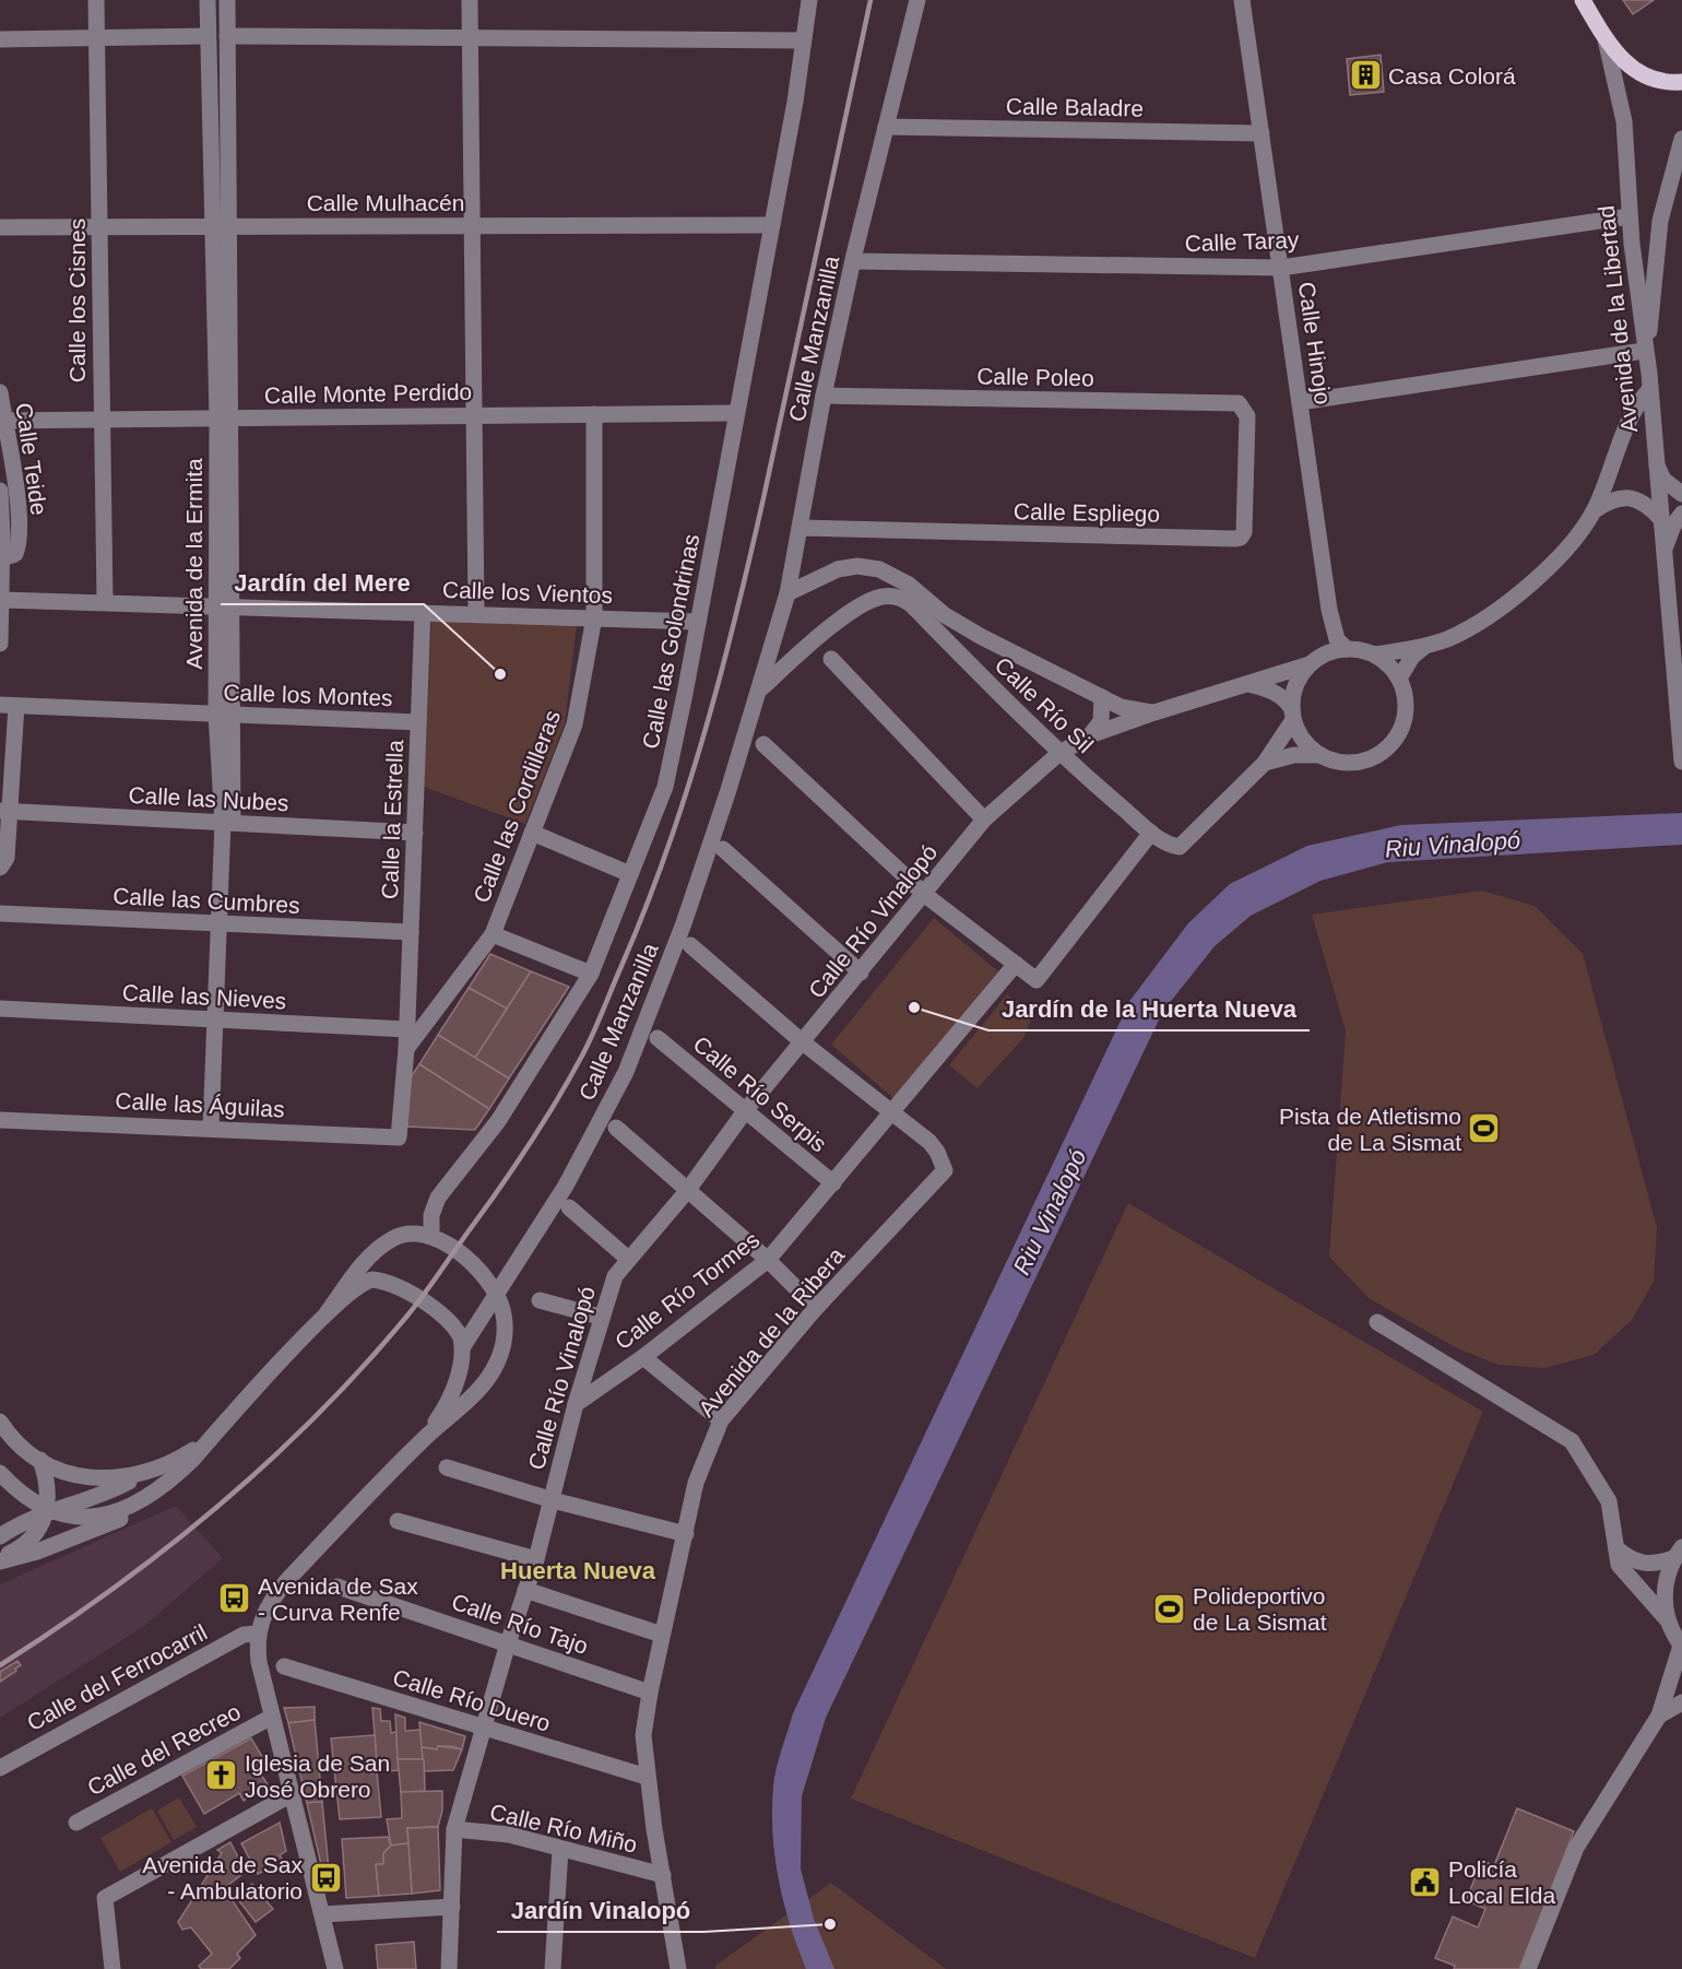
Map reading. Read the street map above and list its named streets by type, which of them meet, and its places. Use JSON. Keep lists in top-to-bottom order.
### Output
{
  "streets": {
    "street": [
      "Calle Baladre",
      "Calle Mulhacén",
      "Calle Taray",
      "Calle los Cisnes",
      "Avenida de la Libertad",
      "Calle Manzanilla",
      "Calle Hinojo",
      "Calle Poleo",
      "Calle Monte Perdido",
      "Calle Teide",
      "Calle Espliego",
      "Avenida de la Ermita",
      "Calle los Vientos",
      "Calle las Golondrinas",
      "Calle los Montes",
      "Calle Río Sil",
      "Calle las Nubes",
      "Calle las Cordilleras",
      "Calle la Estrella",
      "Calle las Cumbres",
      "Calle Río Vinalopó",
      "Calle las Nieves",
      "Calle Río Serpis",
      "Calle las Águilas",
      "Calle Río Tormes",
      "Avenida de la Ribera",
      "Calle Río Tajo",
      "Calle del Ferrocarril",
      "Calle Río Duero",
      "Calle del Recreo",
      "Calle Río Miño"
    ]
  },
  "crossings": [
    ["Calle Baladre", "Calle Manzanilla"],
    ["Calle Baladre", "Calle Hinojo"],
    ["Calle Mulhacén", "Calle los Cisnes"],
    ["Calle Mulhacén", "Avenida de la Ermita"],
    ["Calle Mulhacén", "Calle las Golondrinas"],
    ["Calle Taray", "Avenida de la Libertad"],
    ["Calle Taray", "Calle Manzanilla"],
    ["Calle Taray", "Calle Hinojo"],
    ["Calle los Cisnes", "Calle Monte Perdido"],
    ["Calle los Cisnes", "Calle los Vientos"],
    ["Calle Manzanilla", "Calle Poleo"],
    ["Calle Manzanilla", "Calle Espliego"],
    ["Calle Manzanilla", "Calle Río Sil"],
    ["Calle Hinojo", "Calle Río Vinalopó"],
    ["Calle Poleo", "Calle Espliego"],
    ["Calle Monte Perdido", "Calle Teide"],
    ["Calle Monte Perdido", "Avenida de la Ermita"],
    ["Calle Monte Perdido", "Calle las Golondrinas"],
    ["Calle Monte Perdido", "Calle las Cordilleras"],
    ["Avenida de la Ermita", "Calle los Vientos"],
    ["Avenida de la Ermita", "Calle los Montes"],
    ["Avenida de la Ermita", "Calle las Nubes"],
    ["Avenida de la Ermita", "Calle las Cumbres"],
    ["Avenida de la Ermita", "Calle las Nieves"],
    ["Avenida de la Ermita", "Calle las Águilas"],
    ["Calle los Vientos", "Calle las Golondrinas"],
    ["Calle los Vientos", "Calle las Cordilleras"],
    ["Calle los Vientos", "Calle la Estrella"],
    ["Calle los Montes", "Calle la Estrella"],
    ["Calle Río Sil", "Calle Río Vinalopó"],
    ["Calle las Nubes", "Calle la Estrella"],
    ["Calle las Cordilleras", "Calle las Águilas"],
    ["Calle la Estrella", "Calle las Cumbres"],
    ["Calle la Estrella", "Calle las Nieves"],
    ["Calle Río Vinalopó", "Calle Río Serpis"],
    ["Calle Río Vinalopó", "Calle Río Tormes"],
    ["Calle Río Vinalopó", "Calle Río Tajo"],
    ["Calle Río Vinalopó", "Calle Río Duero"],
    ["Calle Río Vinalopó", "Calle Río Miño"],
    ["Calle Río Serpis", "Calle Río Tormes"],
    ["Calle Río Tormes", "Avenida de la Ribera"],
    ["Avenida de la Ribera", "Calle Río Tajo"],
    ["Avenida de la Ribera", "Calle Río Duero"],
    ["Avenida de la Ribera", "Calle Río Miño"]
  ],
  "districts": ["Huerta Nueva"],
  "water": ["Riu Vinalopó"],
  "places": {
    "building": ["Casa Colorá"],
    "other": ["Jardín del Mere", "Jardín de la Huerta Nueva", "Jardín Vinalopó"],
    "sports": ["Pista de Atletismo de La Sismat", "Polideportivo de La Sismat"],
    "bus stop": ["Avenida de Sax - Curva Renfe", "Avenida de Sax - Ambulatorio"],
    "church": ["Iglesia de San José Obrero"],
    "public building": ["Policía Local Elda"]
  }
}
